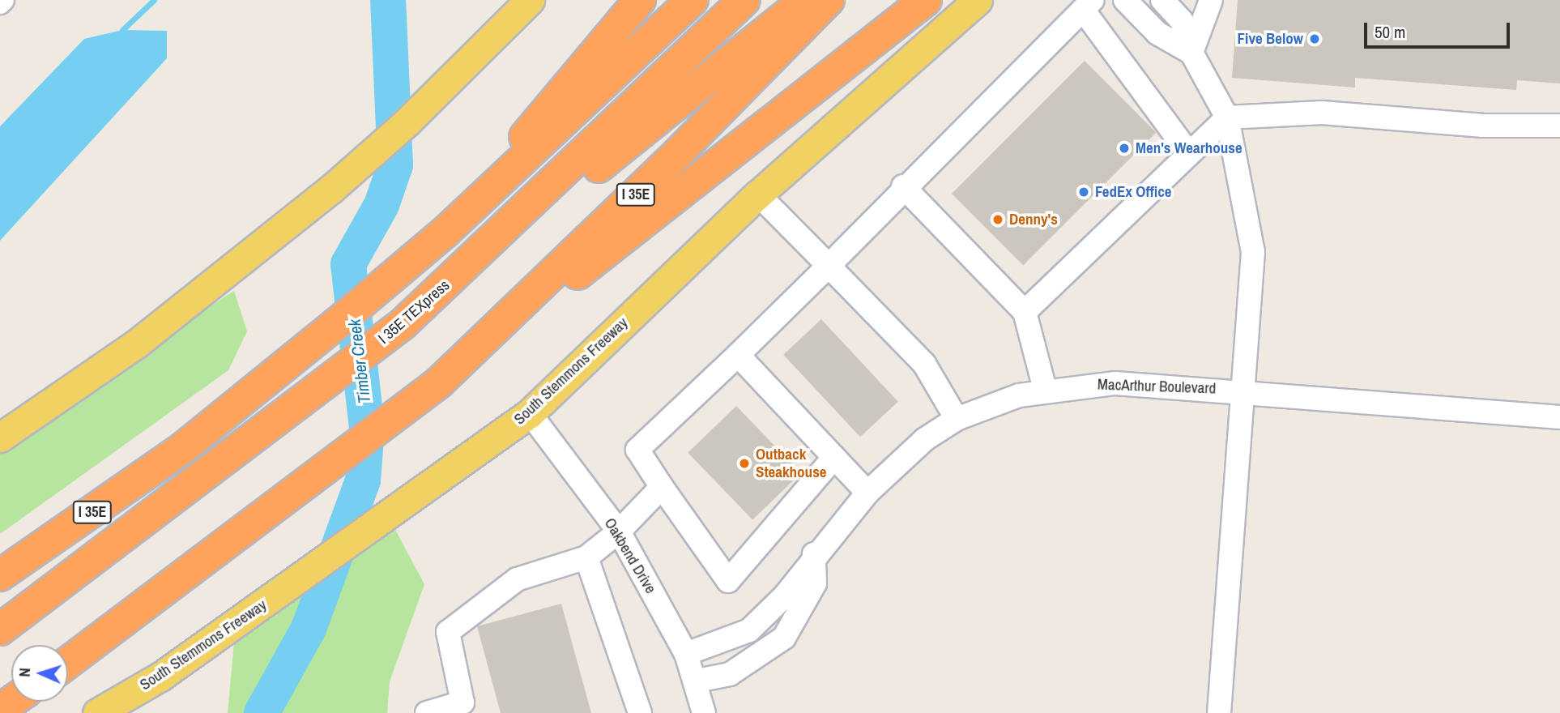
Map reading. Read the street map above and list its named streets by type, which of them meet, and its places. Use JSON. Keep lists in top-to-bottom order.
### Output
{
  "streets": {
    "highway": ["I 35E", "I 35E TEXpress"],
    "main road": ["South Stemmons Freeway"],
    "street": ["MacArthur Boulevard", "Oakbend Drive"]
  },
  "crossings": [
    ["South Stemmons Freeway", "Oakbend Drive"],
    ["MacArthur Boulevard", "Oakbend Drive"]
  ],
  "water": ["Timber Creek"],
  "places": [
    "Five Below",
    "Men's Wearhouse",
    "FedEx Office",
    "Denny's",
    "Outback Steakhouse"
  ],
  "scale_bar": "50 m",
  "north": "left"
}
